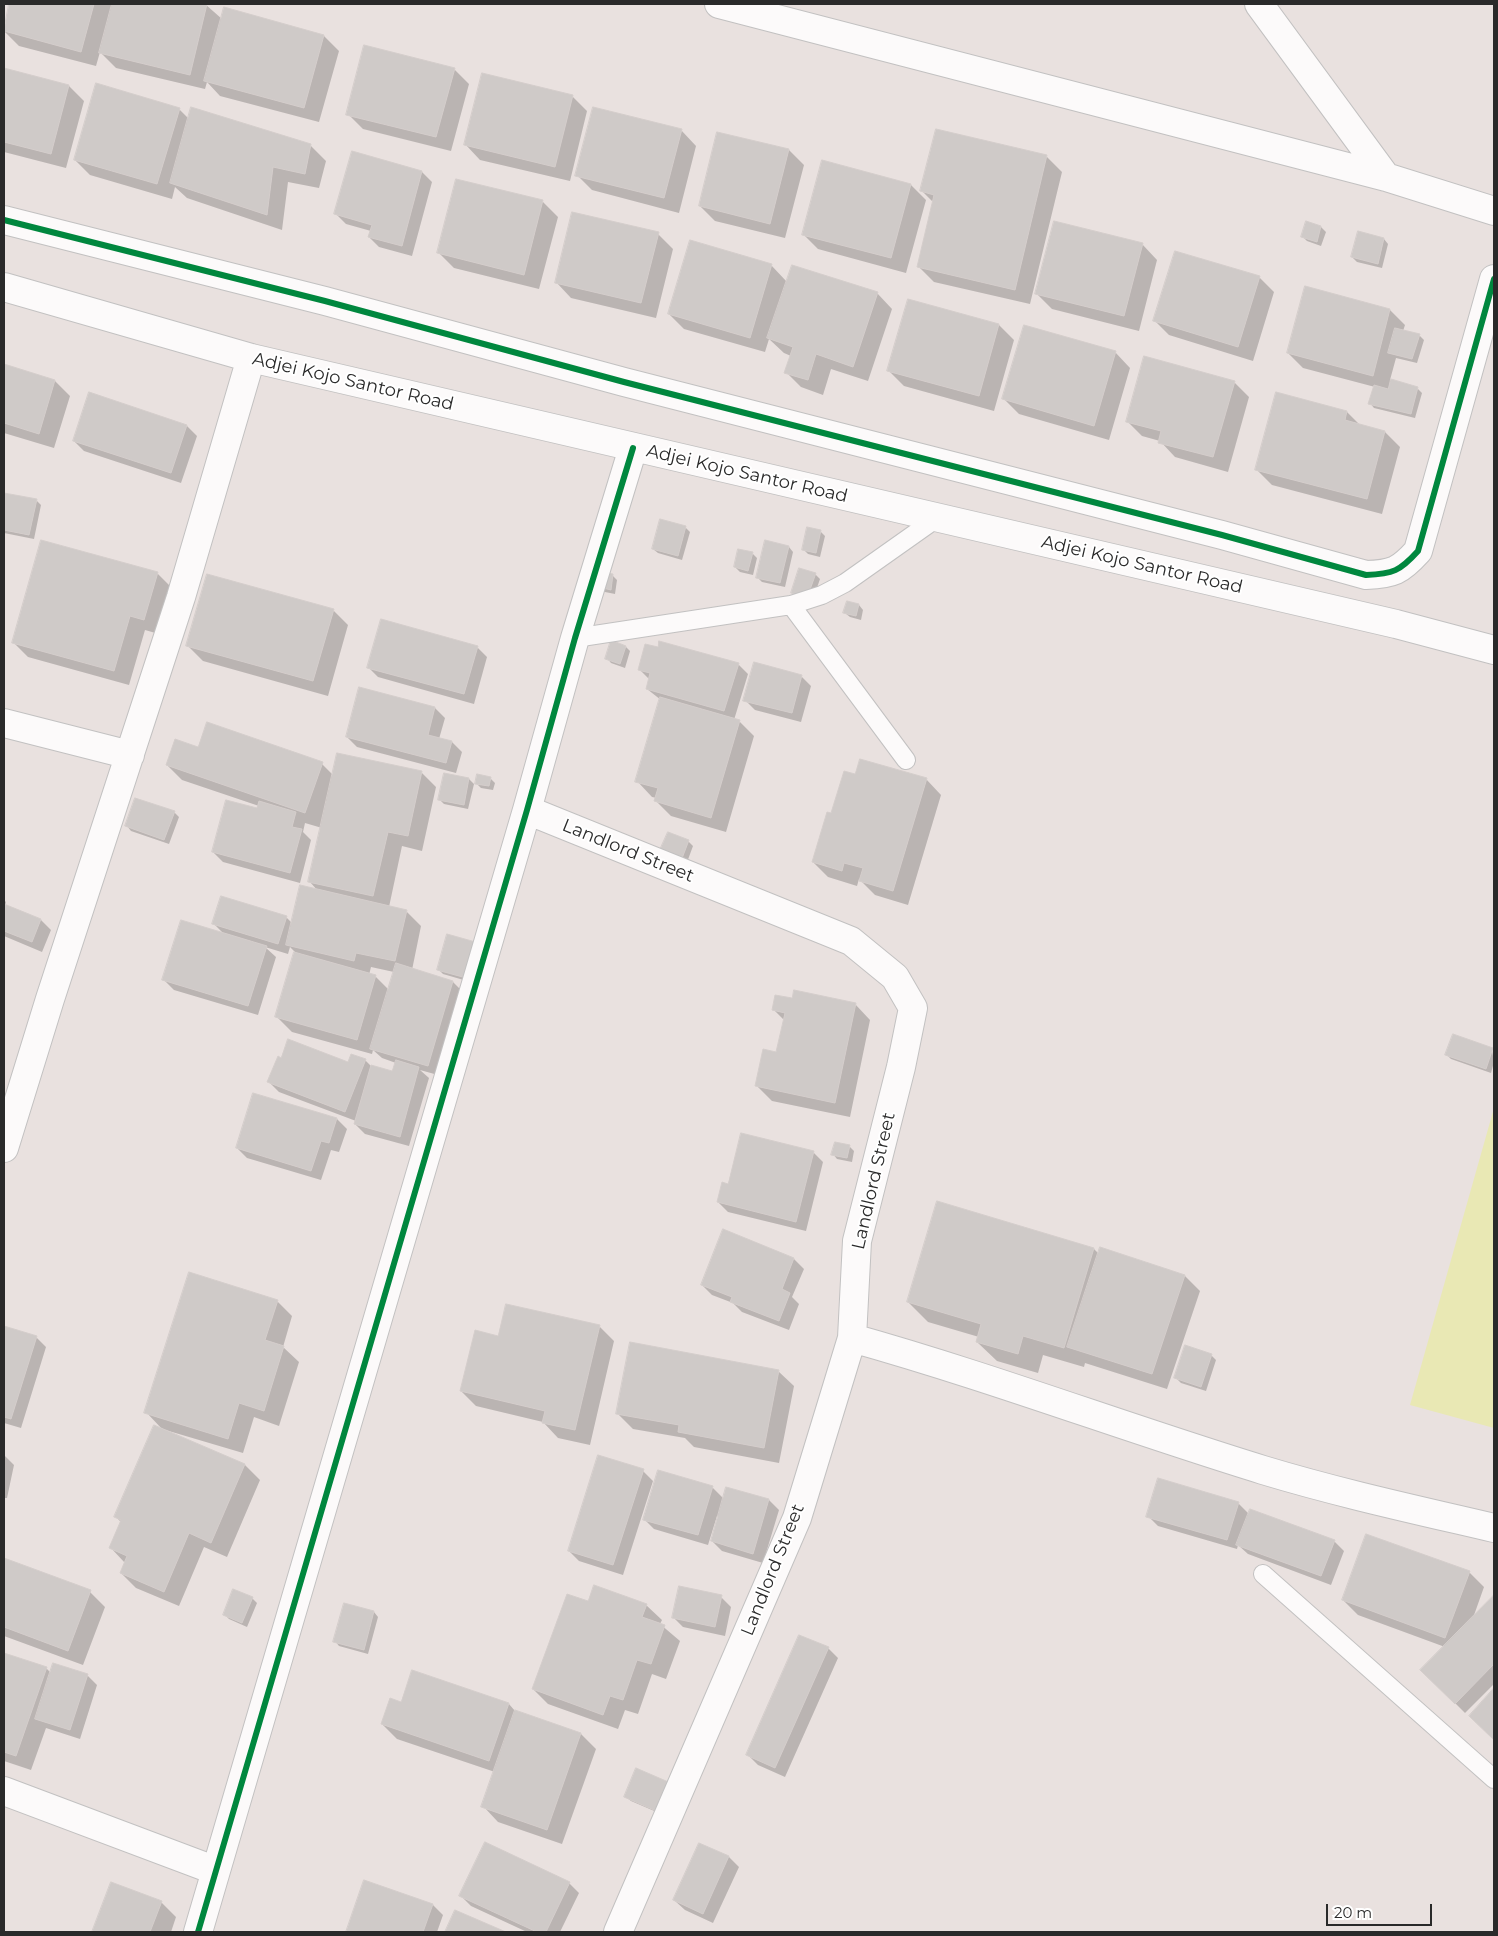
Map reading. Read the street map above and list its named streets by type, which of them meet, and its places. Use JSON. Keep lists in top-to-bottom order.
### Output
{
  "streets": {
    "street": ["Adjei Kojo Santor Road", "Landlord Street"]
  },
  "scale_bar": "20 m"
}
